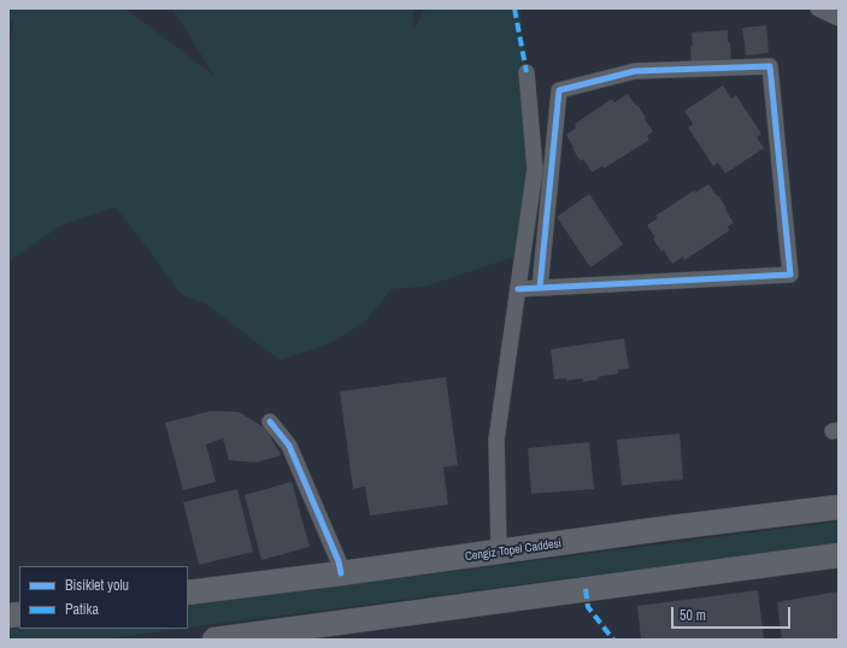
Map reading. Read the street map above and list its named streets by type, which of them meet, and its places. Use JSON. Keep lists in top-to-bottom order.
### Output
{
  "streets": {
    "main road": ["Cengiz Topel Caddesi"]
  },
  "legend": ["Bisiklet yolu", "Patika"],
  "scale_bar": "50 m"
}
